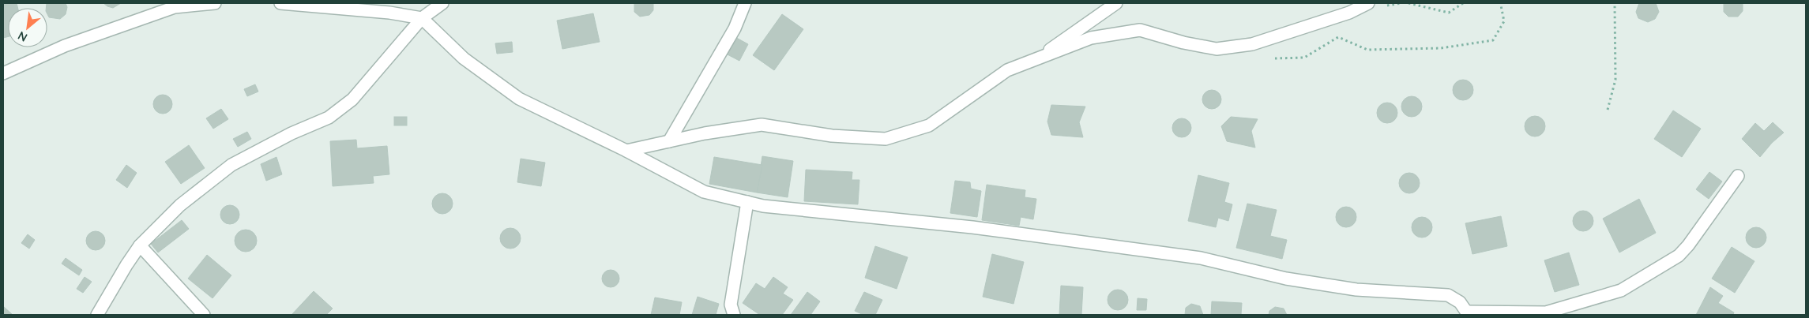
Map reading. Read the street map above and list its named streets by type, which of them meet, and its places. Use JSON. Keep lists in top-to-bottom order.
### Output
{
  "north": "bottom left"
}
